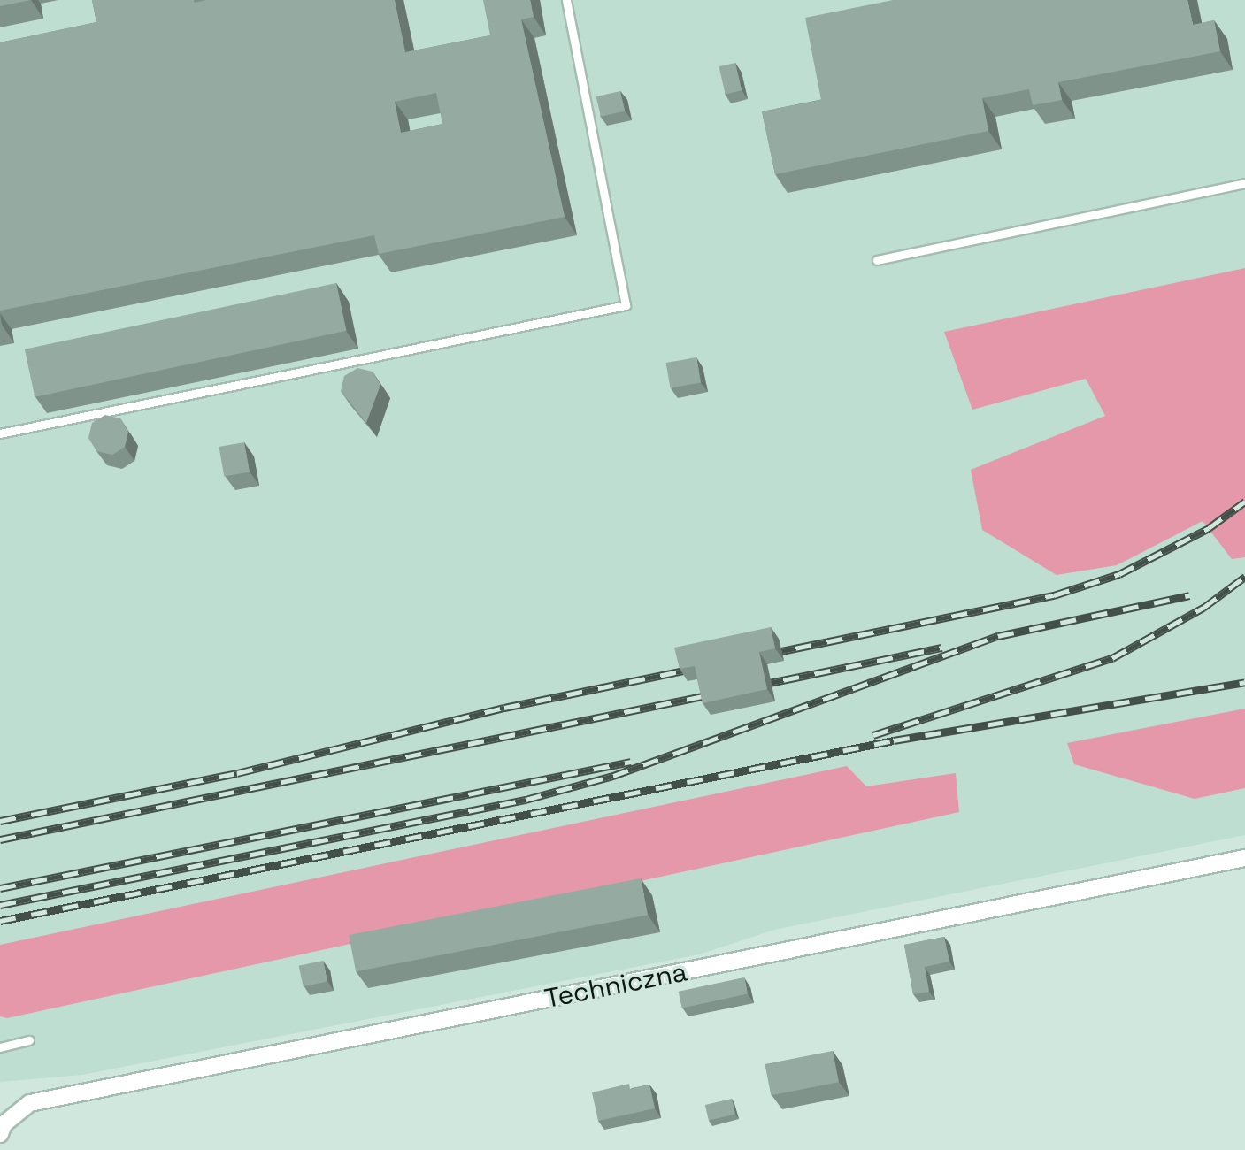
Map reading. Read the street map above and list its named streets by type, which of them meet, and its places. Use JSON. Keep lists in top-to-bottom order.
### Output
{
  "streets": {
    "street": ["Techniczna"]
  }
}
